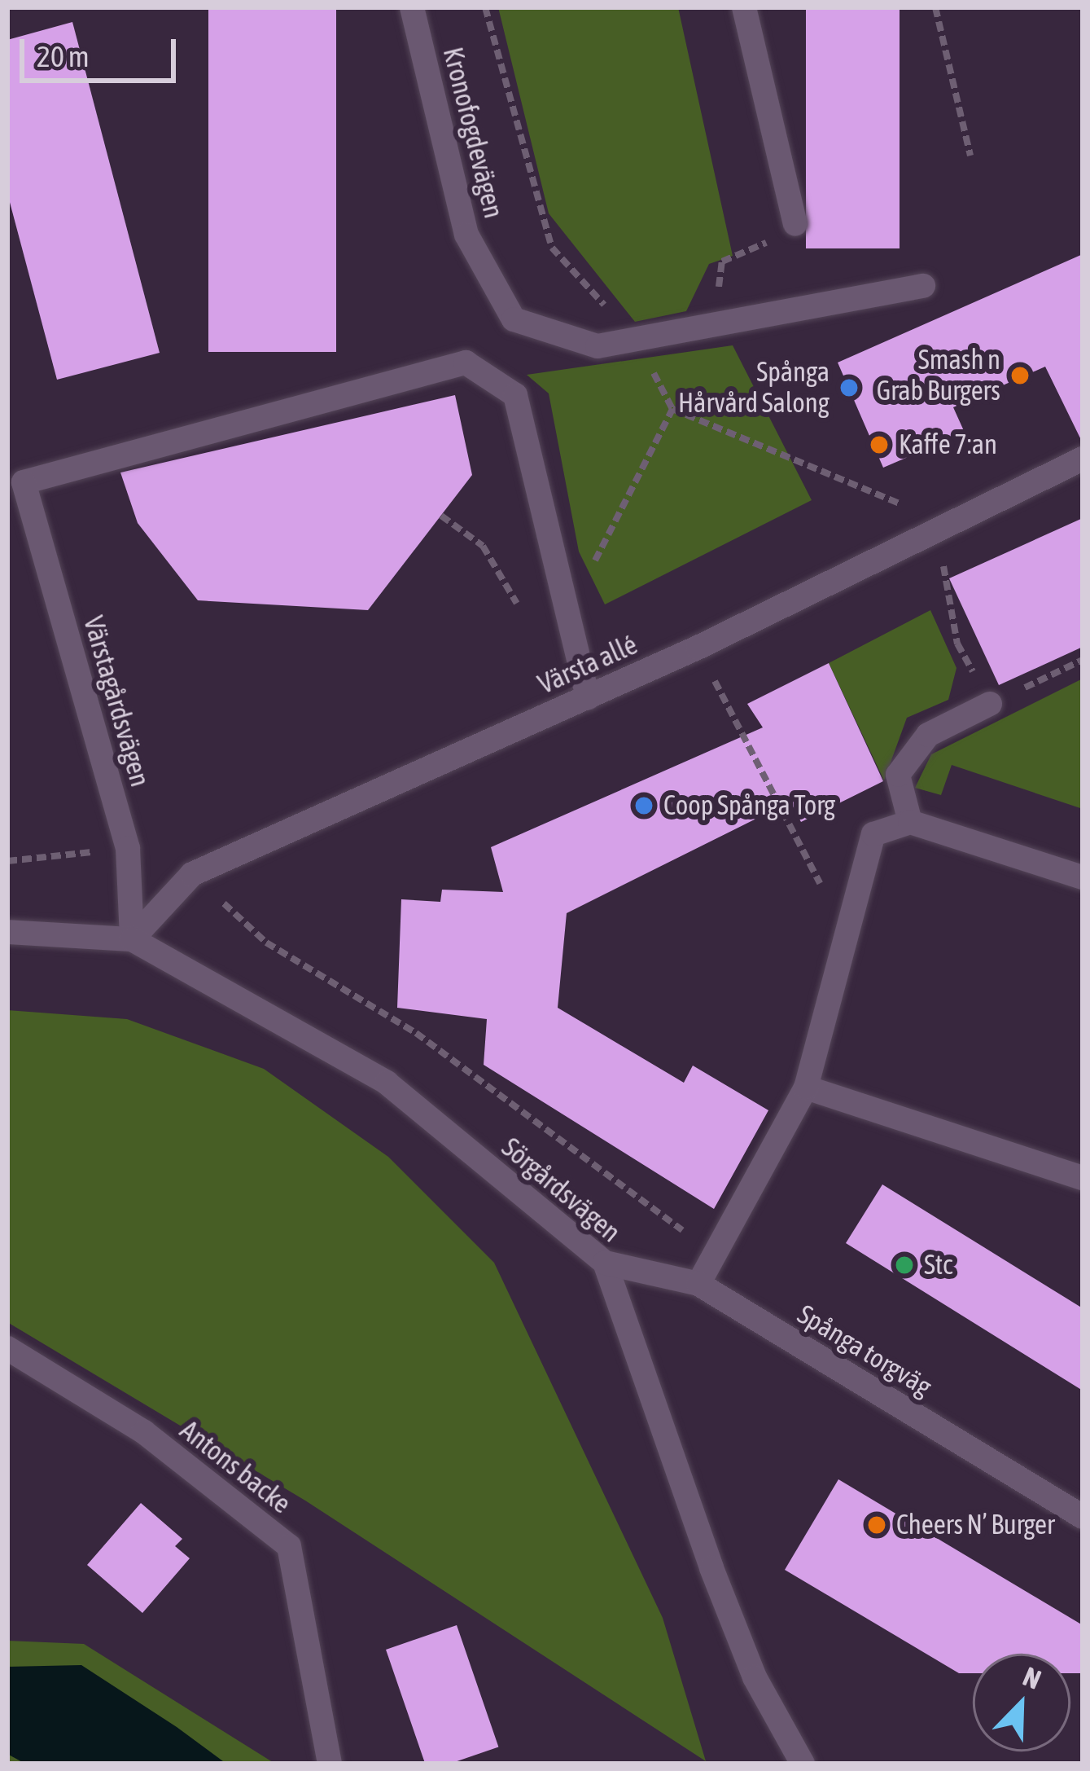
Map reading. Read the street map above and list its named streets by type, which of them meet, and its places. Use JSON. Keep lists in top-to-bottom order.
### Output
{
  "streets": {
    "street": [
      "Kronofogdevägen",
      "Värsta allé",
      "Värstagårdsvägen",
      "Sörgårdsvägen",
      "Spånga torgväg",
      "Antons backe"
    ]
  },
  "crossings": [
    ["Värsta allé", "Värstagårdsvägen"],
    ["Värsta allé", "Sörgårdsvägen"],
    ["Värstagårdsvägen", "Sörgårdsvägen"],
    ["Sörgårdsvägen", "Spånga torgväg"]
  ],
  "places": [
    "Smash n Grab Burgers",
    "Spånga Hårvård Salong",
    "Kaffe 7:an",
    "Coop Spånga Torg",
    "Stc",
    "Cheers N’ Burger"
  ],
  "scale_bar": "20 m",
  "north": "top right"
}
